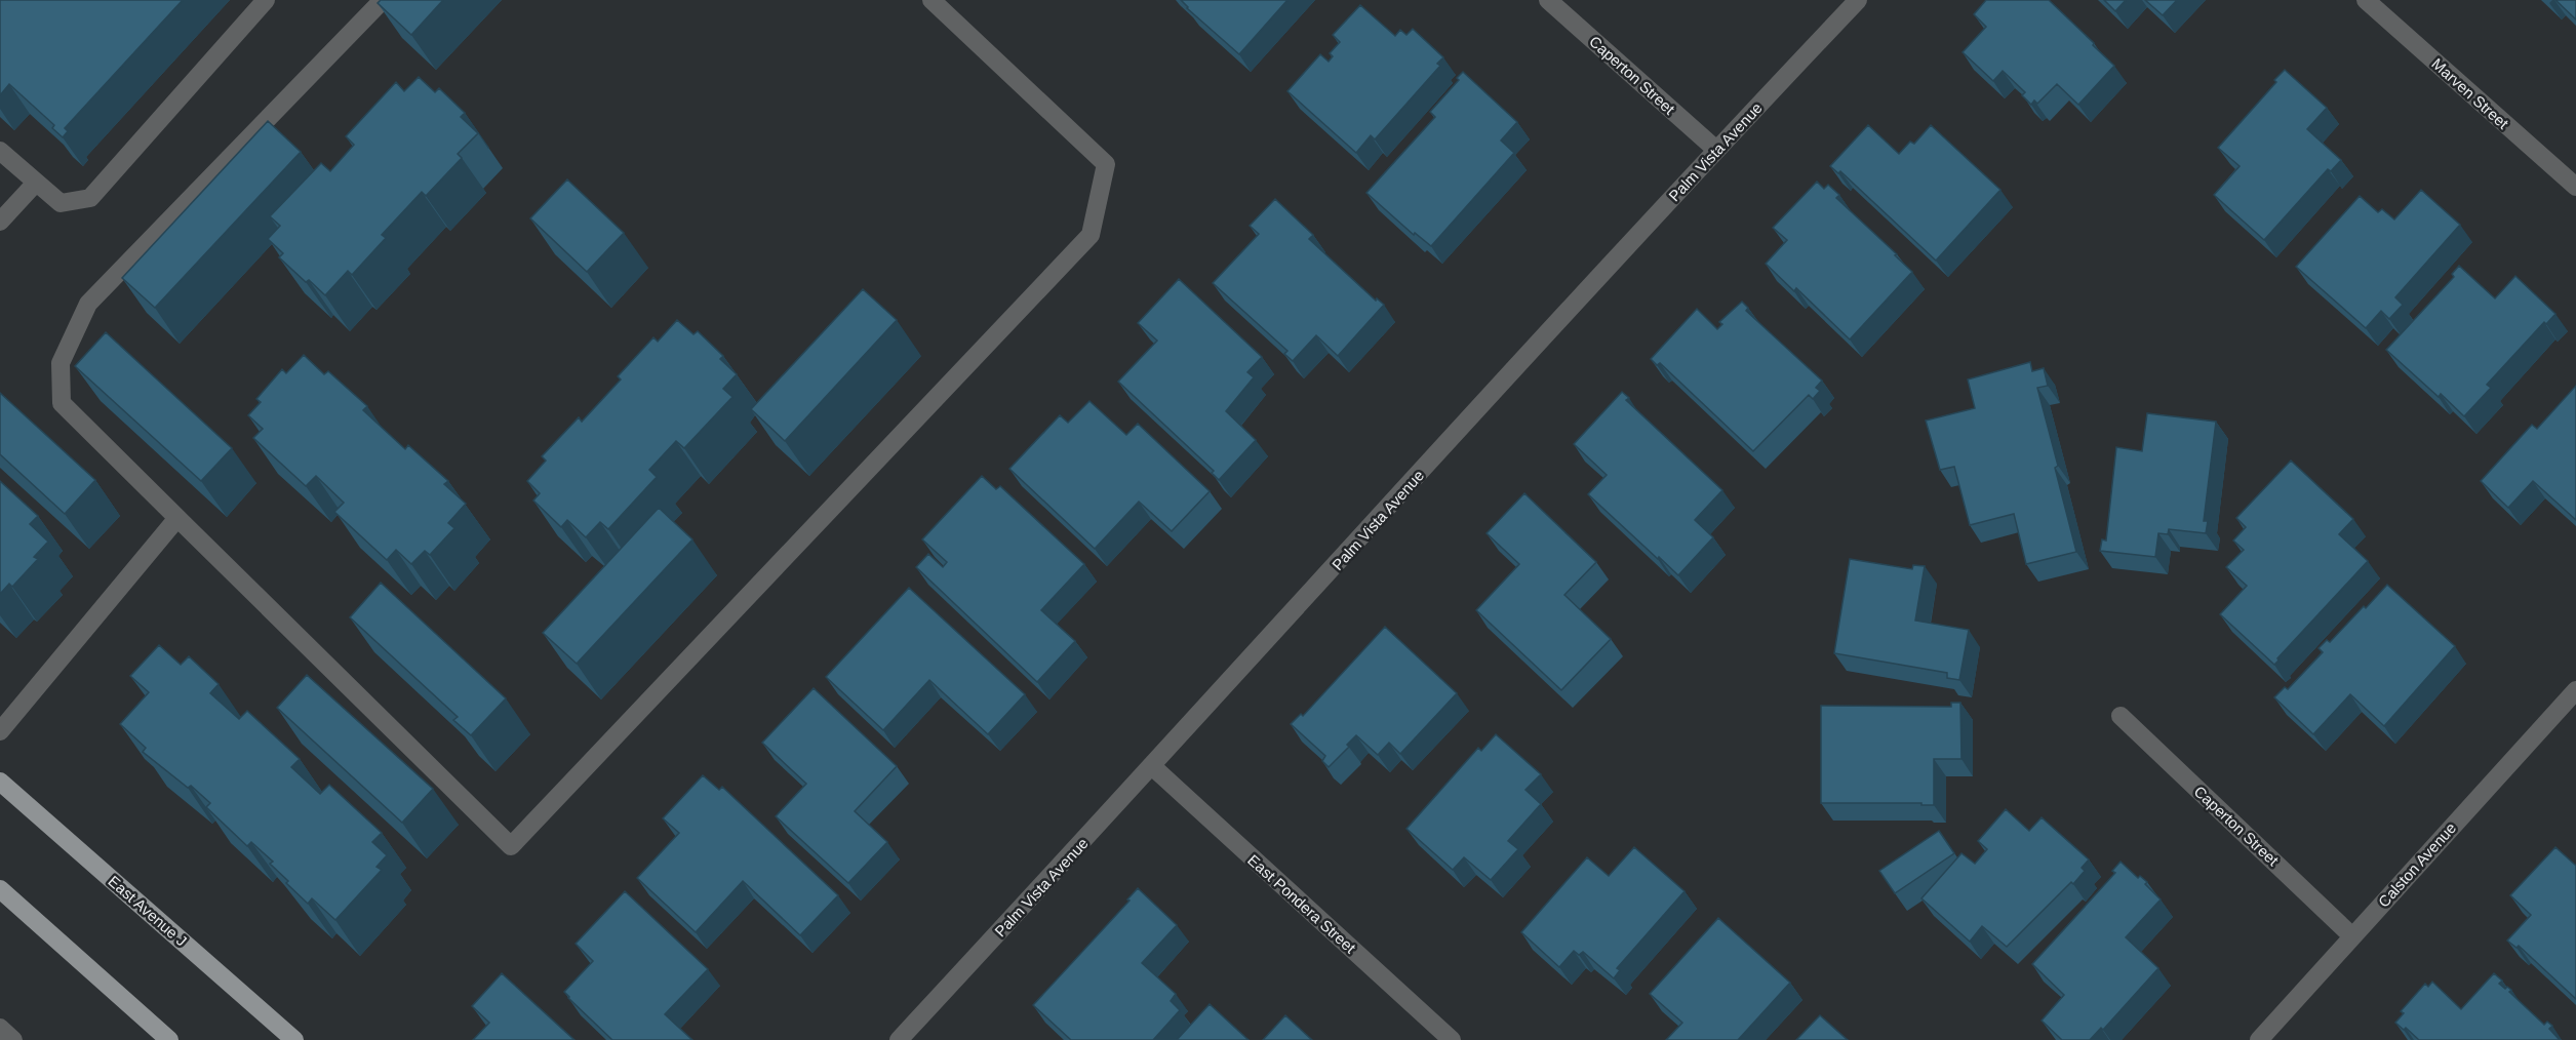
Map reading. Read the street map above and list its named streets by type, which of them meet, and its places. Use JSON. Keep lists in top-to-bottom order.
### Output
{
  "streets": {
    "main road": ["East Avenue J"],
    "street": [
      "Caperton Street",
      "Marven Street",
      "Palm Vista Avenue",
      "Calston Avenue",
      "East Pondera Street"
    ]
  },
  "crossings": [
    ["Caperton Street", "Palm Vista Avenue"],
    ["Caperton Street", "Calston Avenue"],
    ["Palm Vista Avenue", "East Pondera Street"]
  ]
}
